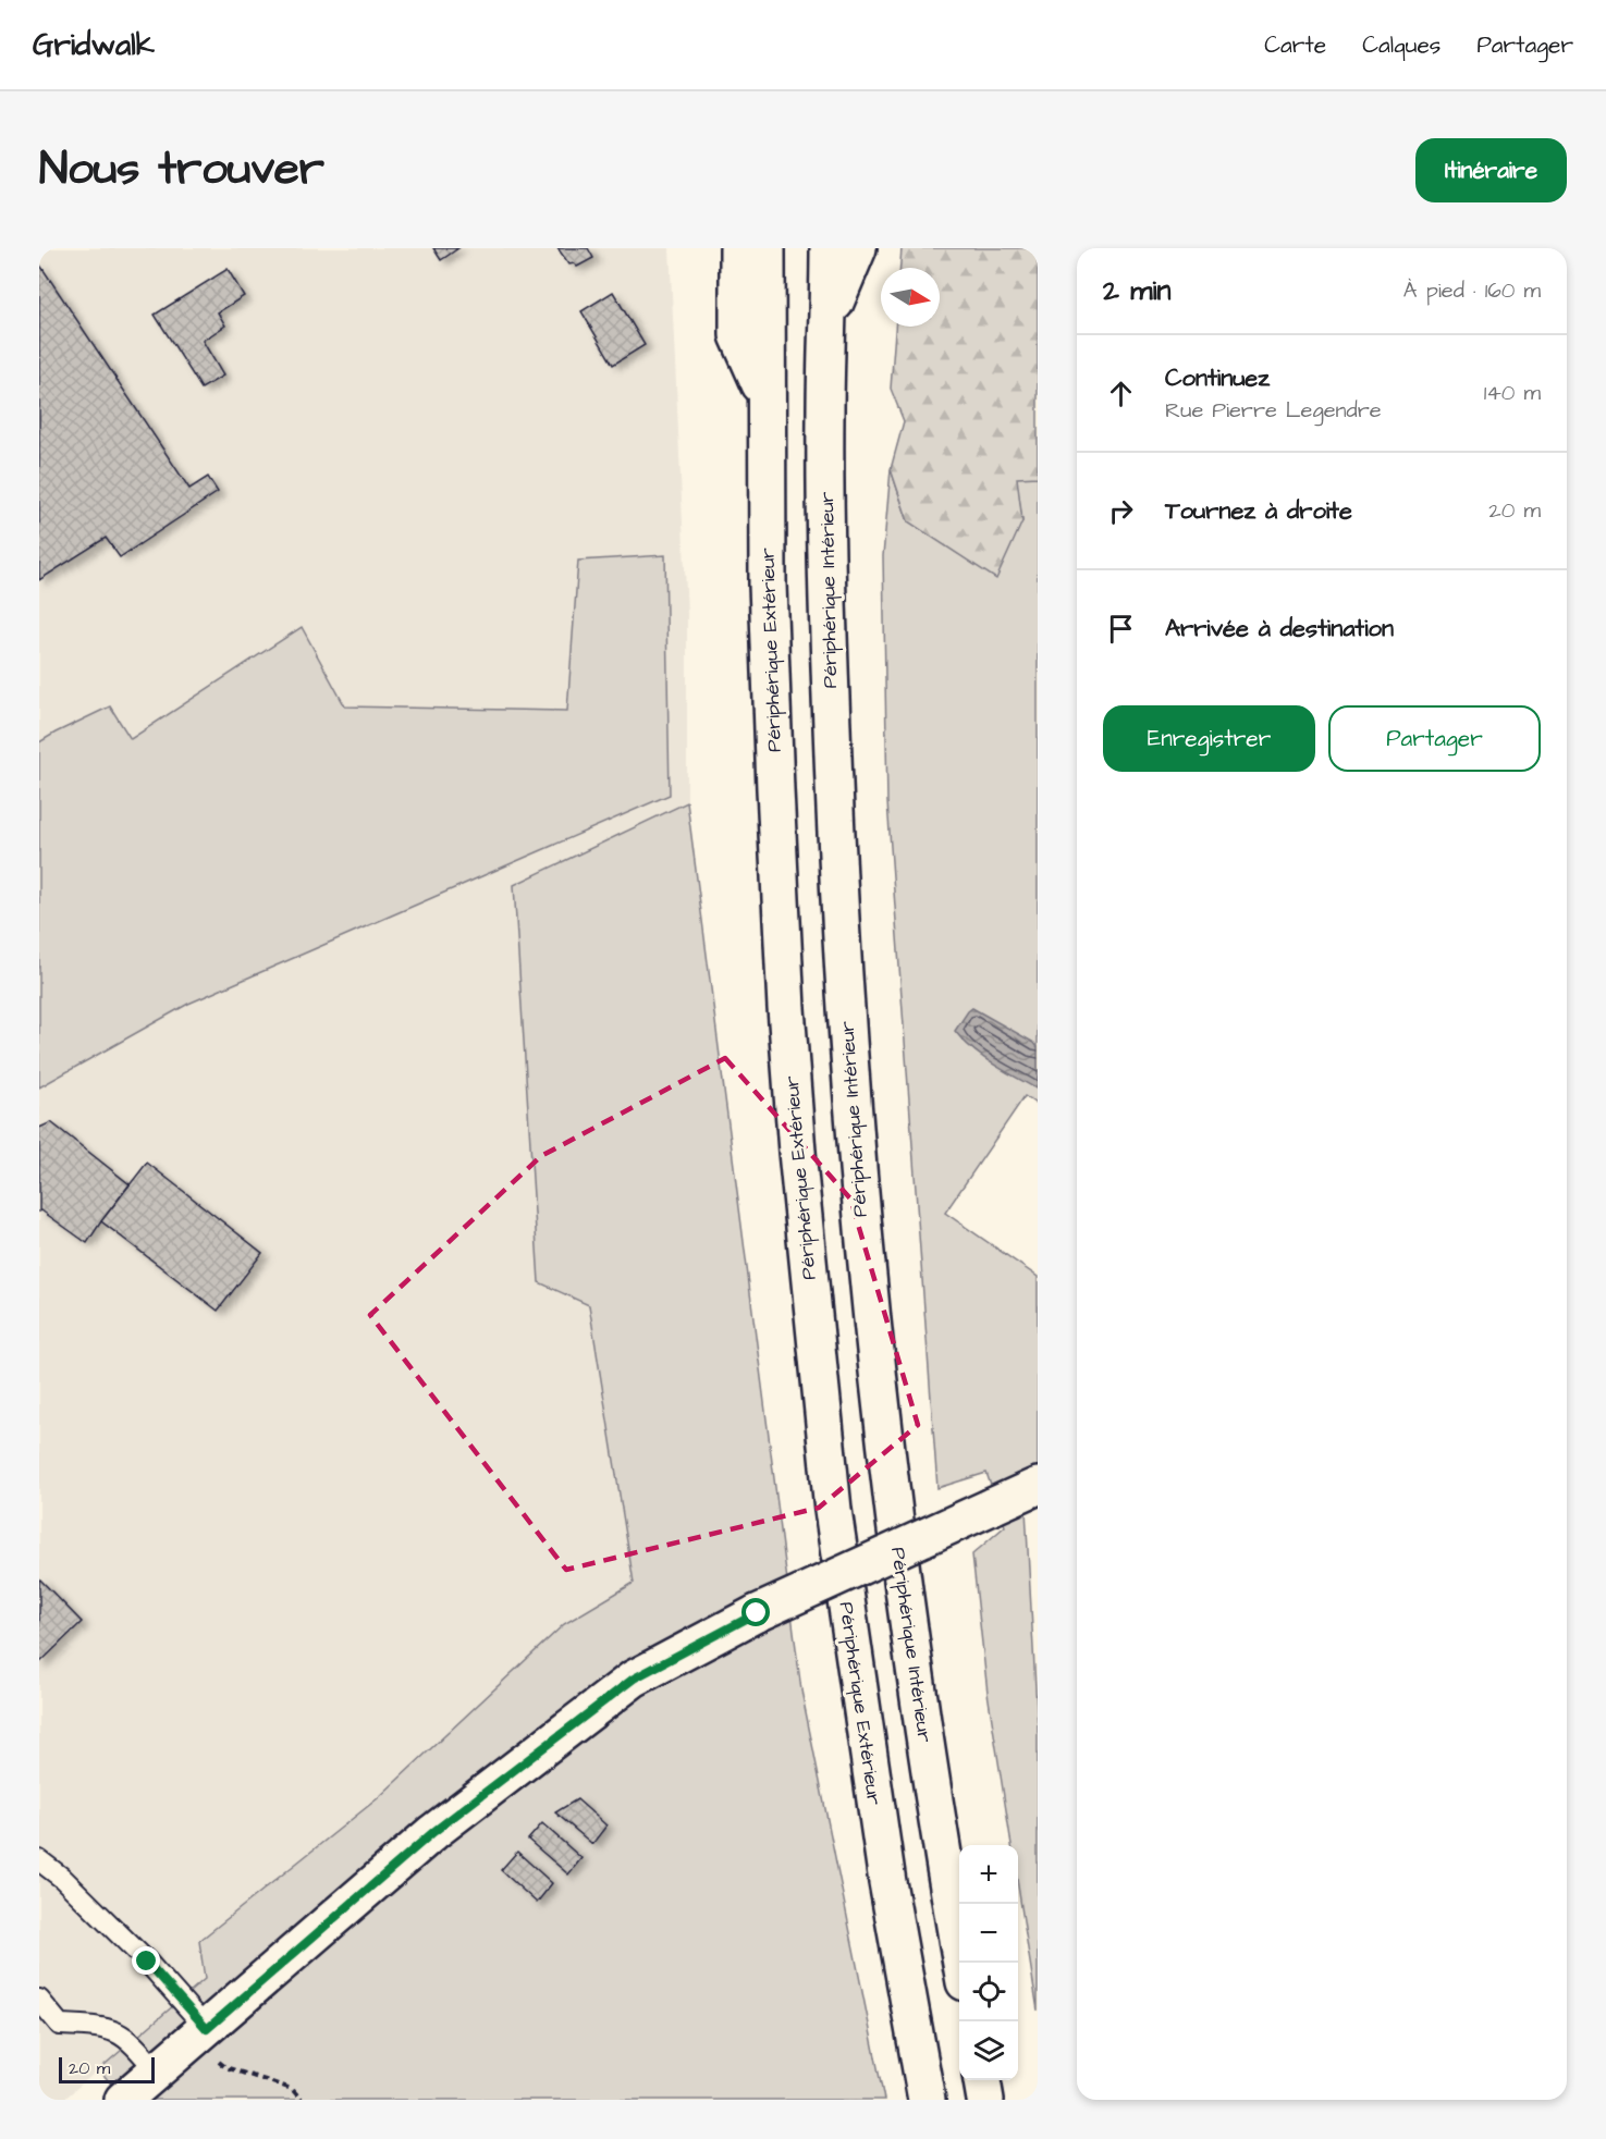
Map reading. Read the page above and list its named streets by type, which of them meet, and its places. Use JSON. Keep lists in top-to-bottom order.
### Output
{
  "streets": {
    "main road": ["Périphérique Intérieur", "Périphérique Extérieur"]
  },
  "scale_bar": "20 m",
  "north": "right",
  "page": {
    "header": "Gridwalk",
    "nav": ["Carte", "Calques", "Partager"],
    "title": "Nous trouver",
    "buttons": [
      "Itinéraire",
      ["Enregistrer", "Partager"]
    ],
    "heading": ["2 min", "À pied · 160 m"],
    "list": [
      ["Continuez", "Rue Pierre Legendre", "140 m"],
      ["Tournez à droite", "20 m"],
      "Arrivée à destination"
    ],
    "map_buttons": ["+", "−"],
    "scale": "20 m"
  }
}
